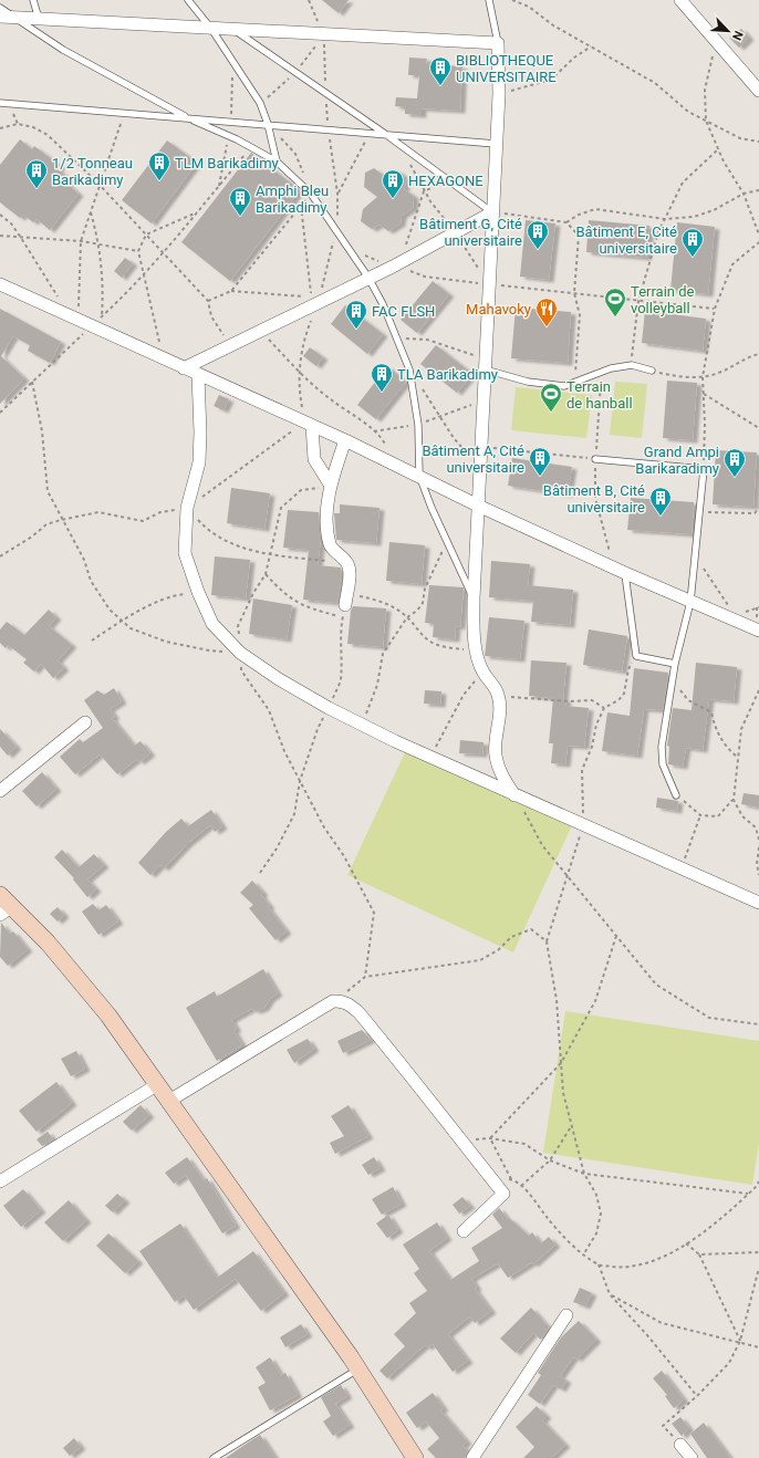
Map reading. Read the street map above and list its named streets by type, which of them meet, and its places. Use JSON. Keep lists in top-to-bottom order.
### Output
{
  "places": {
    "building": [
      "BIBLIOTHEQUE UNIVERSITAIRE",
      "TLM Barikadimy",
      "1/2 Tonneau Barikadimy",
      "HEXAGONE",
      "Amphi Bleu Barikadimy",
      "Bâtiment G, Cité universitaire",
      "Bâtiment E, Cité universitaire",
      "FAC FLSH",
      "TLA Barikadimy",
      "Bâtiment A, Cité universitaire",
      "Grand Ampi Barikaradimy",
      "Bâtiment B, Cité universitaire"
    ],
    "sports": ["Terrain de volleyball", "Terrain de hanball"],
    "restaurant": ["Mahavoky"]
  },
  "north": "bottom right"
}
